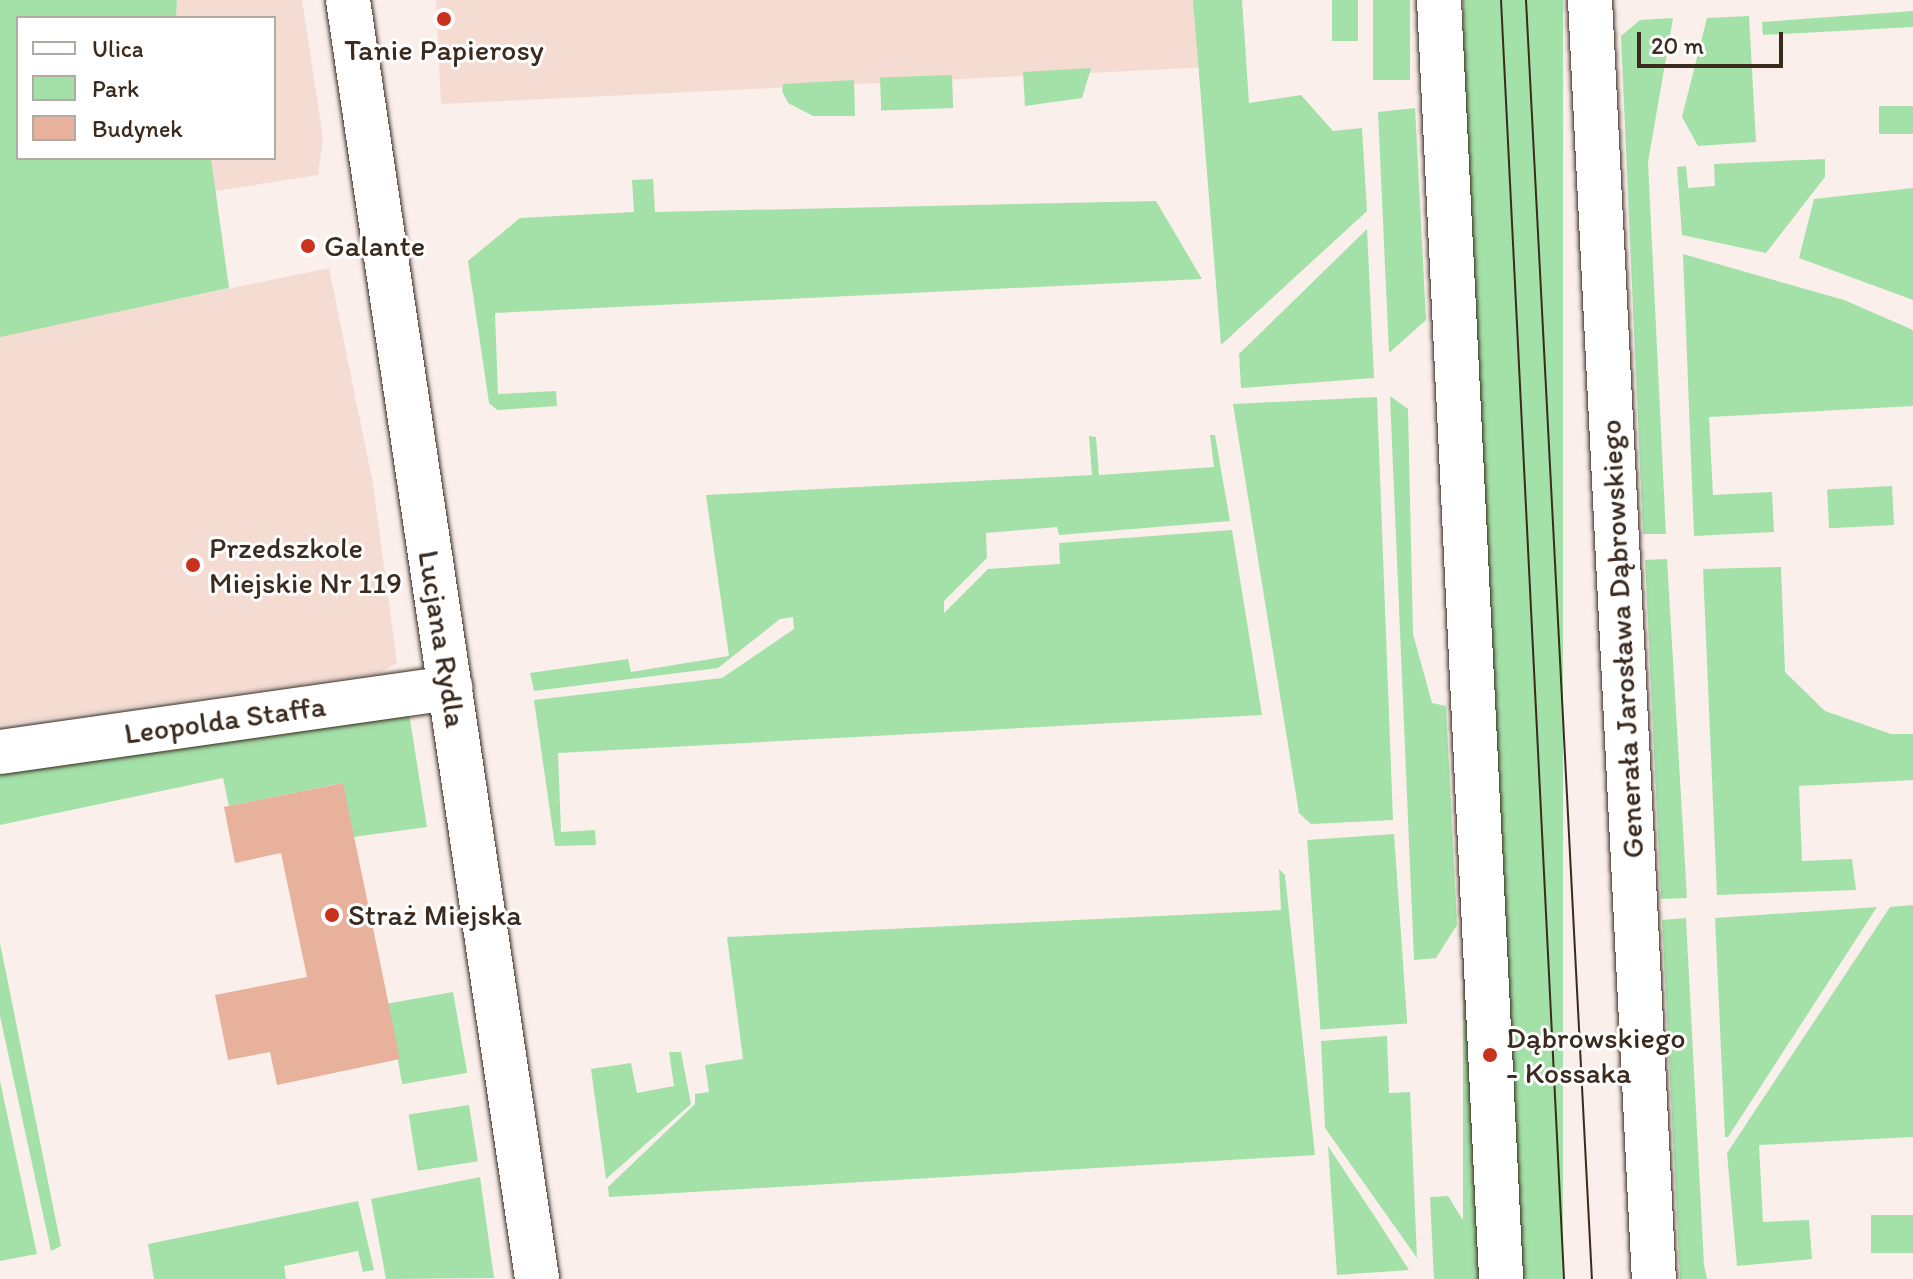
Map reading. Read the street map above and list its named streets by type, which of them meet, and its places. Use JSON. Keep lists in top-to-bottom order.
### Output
{
  "streets": {
    "main road": ["Lucjana Rydla", "Generała Jarosława Dąbrowskiego", "Leopolda Staffa"]
  },
  "crossings": [
    ["Lucjana Rydla", "Leopolda Staffa"]
  ],
  "places": [
    "Tanie Papierosy",
    "Galante",
    "Przedszkole Miejskie Nr 119",
    "Straż Miejska",
    "Dąbrowskiego - Kossaka"
  ],
  "legend": ["Ulica", "Park", "Budynek"],
  "scale_bar": "20 m"
}
